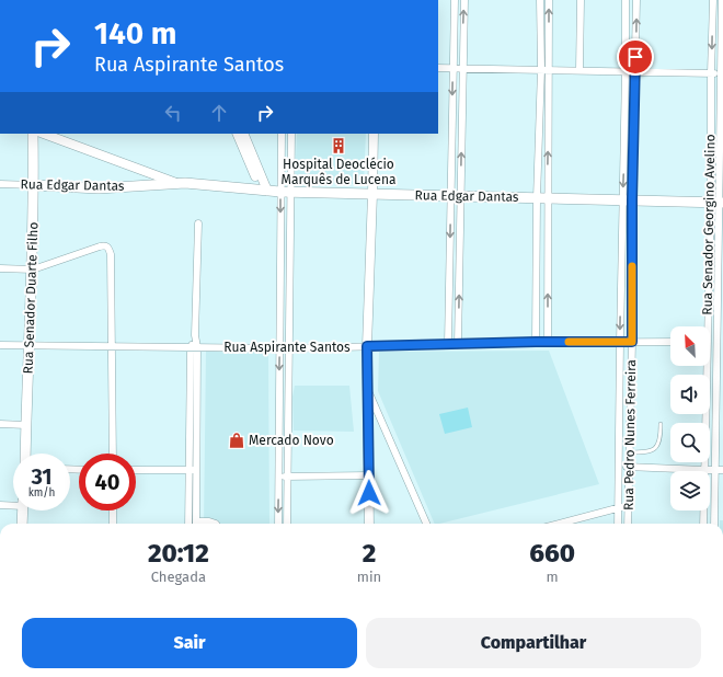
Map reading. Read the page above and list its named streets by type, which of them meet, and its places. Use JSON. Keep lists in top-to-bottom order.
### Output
{
  "streets": {
    "main road": ["Rua Edgar Dantas", "Rua Senador Duarte Filho"],
    "street": ["Rua Senador Georgino Avelino", "Rua Aspirante Santos", "Rua Pedro Nunes Ferreira"]
  },
  "crossings": [
    ["Rua Edgar Dantas", "Rua Senador Georgino Avelino"],
    ["Rua Edgar Dantas", "Rua Senador Duarte Filho"],
    ["Rua Edgar Dantas", "Rua Pedro Nunes Ferreira"],
    ["Rua Senador Duarte Filho", "Rua Aspirante Santos"],
    ["Rua Aspirante Santos", "Rua Pedro Nunes Ferreira"]
  ],
  "places": {
    "building": ["Hospital Deoclécio Marquês de Lucena"],
    "shop": ["Mercado Novo"]
  },
  "north": "top left",
  "page": {
    "turn": ["140 m", "Rua Aspirante Santos"],
    "speed": "31 km/h",
    "limit": "40",
    "eta": [
      "20:12",
      "Chegada",
      "2",
      "min",
      "660",
      "m"
    ],
    "buttons": ["Sair", "Compartilhar"]
  }
}
